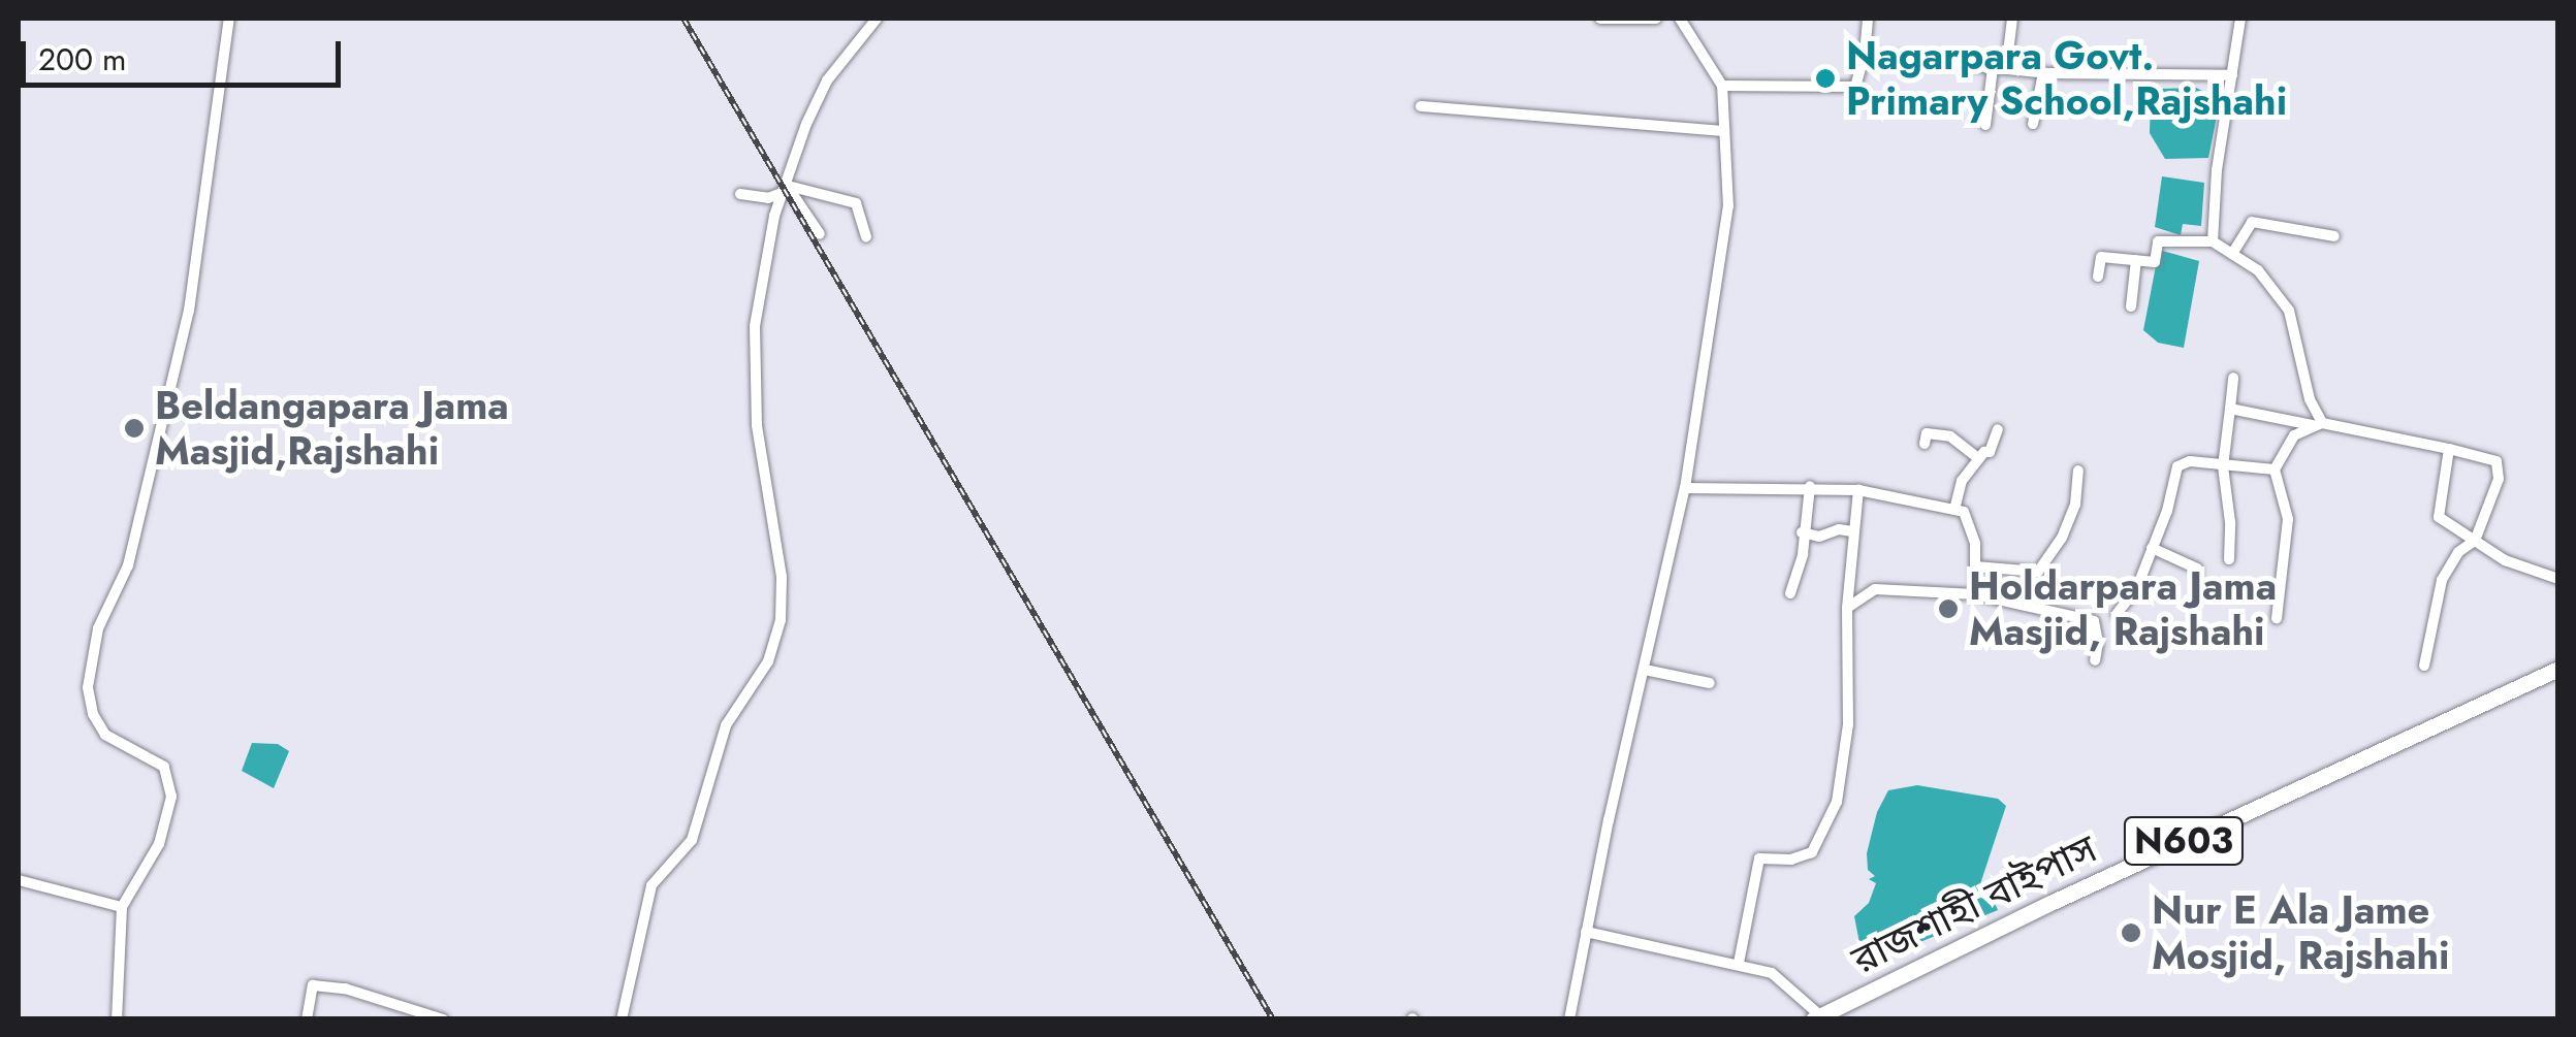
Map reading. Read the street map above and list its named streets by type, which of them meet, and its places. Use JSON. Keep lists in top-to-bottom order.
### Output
{
  "streets": {
    "highway": ["N603", "রাজশাহী বাইপাস"]
  },
  "places": [
    "Nagarpara Govt. Primary School,Rajshahi",
    "Beldangapara Jama Masjid,Rajshahi",
    "Holdarpara Jama Masjid, Rajshahi",
    "Nur E Ala Jame Mosjid, Rajshahi"
  ],
  "scale_bar": "200 m"
}
